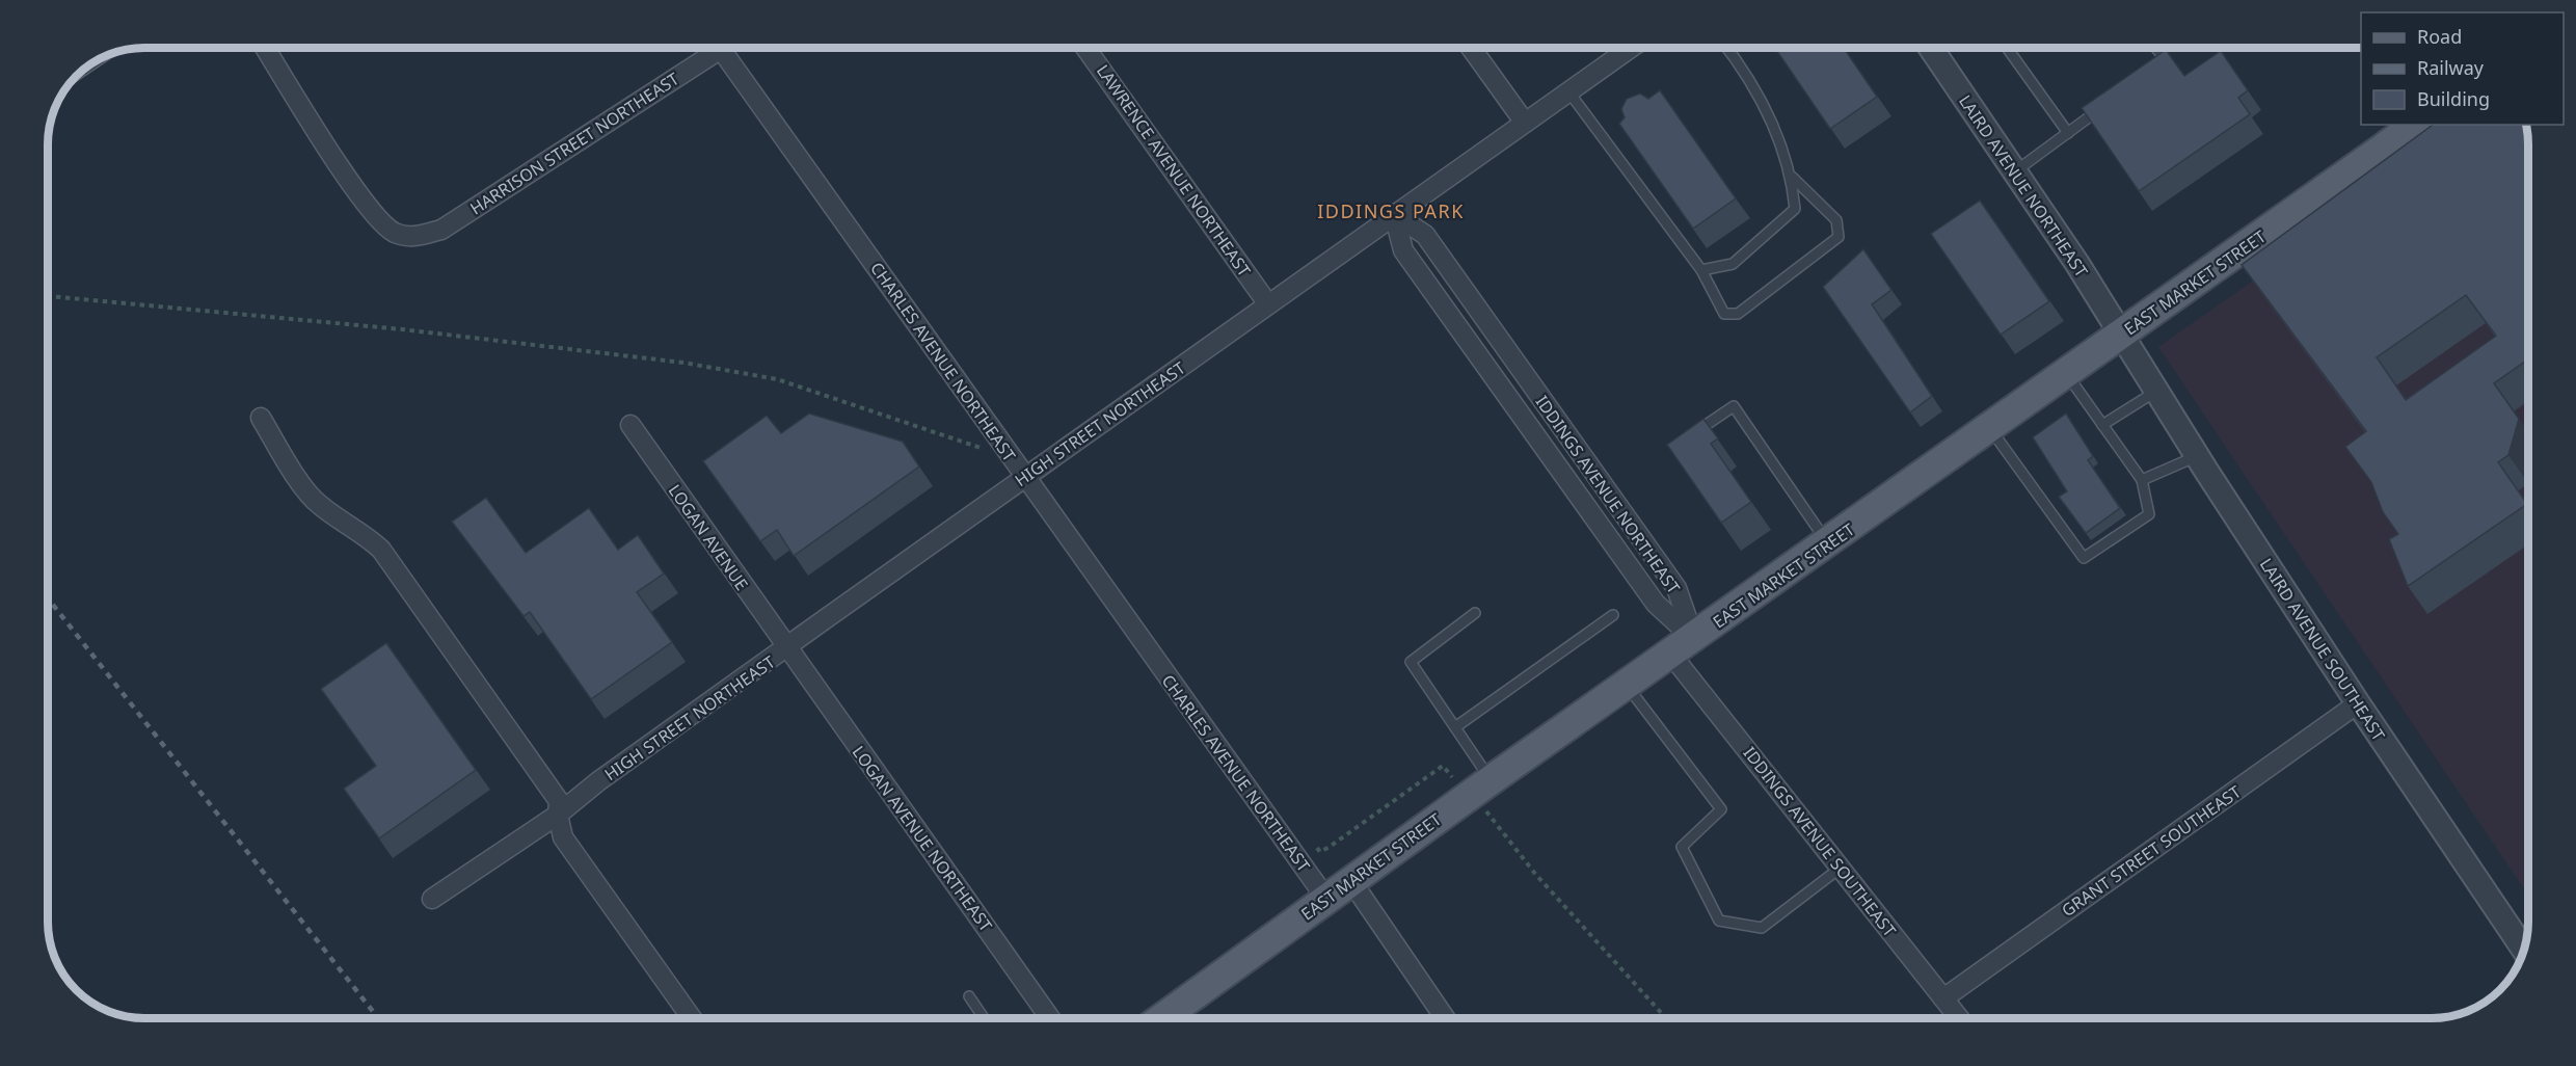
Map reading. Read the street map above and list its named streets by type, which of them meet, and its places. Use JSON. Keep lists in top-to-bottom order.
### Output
{
  "streets": {
    "main road": ["EAST MARKET STREET"],
    "street": [
      "HARRISON STREET NORTHEAST",
      "LAWRENCE AVENUE NORTHEAST",
      "LAIRD AVENUE NORTHEAST",
      "CHARLES AVENUE NORTHEAST",
      "HIGH STREET NORTHEAST",
      "IDDINGS AVENUE NORTHEAST",
      "LOGAN AVENUE",
      "LAIRD AVENUE SOUTHEAST",
      "LOGAN AVENUE NORTHEAST",
      "IDDINGS AVENUE SOUTHEAST",
      "GRANT STREET SOUTHEAST"
    ]
  },
  "crossings": [
    ["LAWRENCE AVENUE NORTHEAST", "HIGH STREET NORTHEAST"],
    ["LAIRD AVENUE NORTHEAST", "EAST MARKET STREET"],
    ["LAIRD AVENUE NORTHEAST", "LAIRD AVENUE SOUTHEAST"],
    ["EAST MARKET STREET", "CHARLES AVENUE NORTHEAST"],
    ["EAST MARKET STREET", "IDDINGS AVENUE NORTHEAST"],
    ["EAST MARKET STREET", "LAIRD AVENUE SOUTHEAST"],
    ["EAST MARKET STREET", "IDDINGS AVENUE SOUTHEAST"],
    ["CHARLES AVENUE NORTHEAST", "HIGH STREET NORTHEAST"],
    ["HIGH STREET NORTHEAST", "IDDINGS AVENUE NORTHEAST"],
    ["HIGH STREET NORTHEAST", "LOGAN AVENUE"],
    ["HIGH STREET NORTHEAST", "LOGAN AVENUE NORTHEAST"],
    ["IDDINGS AVENUE NORTHEAST", "IDDINGS AVENUE SOUTHEAST"],
    ["LOGAN AVENUE", "LOGAN AVENUE NORTHEAST"],
    ["LAIRD AVENUE SOUTHEAST", "GRANT STREET SOUTHEAST"],
    ["IDDINGS AVENUE SOUTHEAST", "GRANT STREET SOUTHEAST"]
  ],
  "districts": ["IDDINGS PARK"],
  "legend": ["Road", "Railway", "Building"]
}
